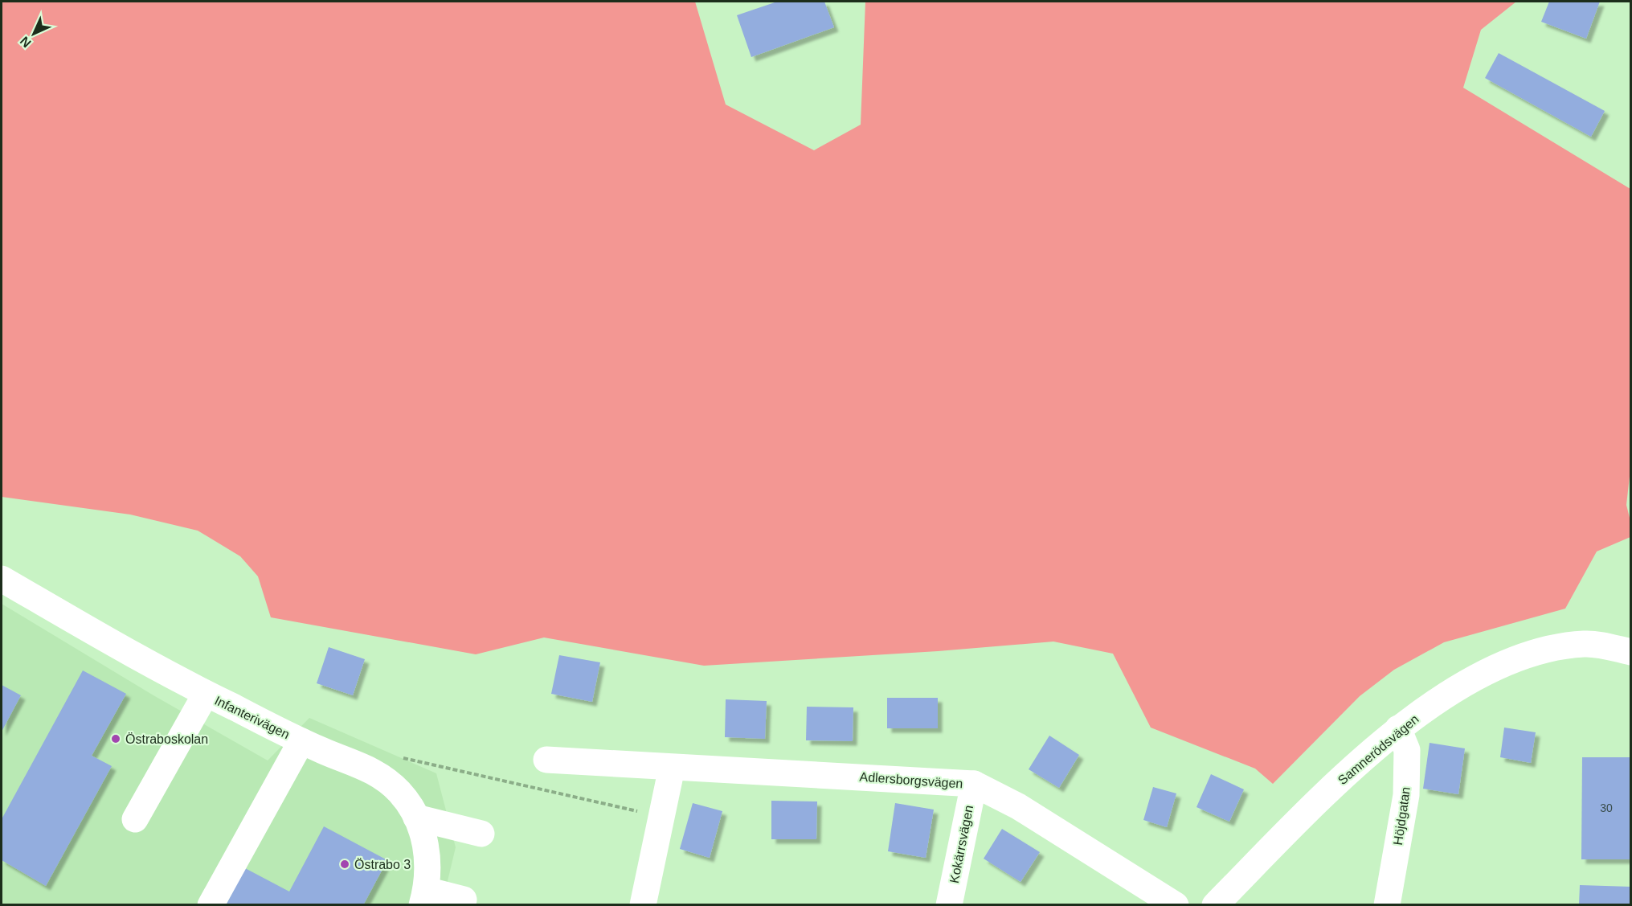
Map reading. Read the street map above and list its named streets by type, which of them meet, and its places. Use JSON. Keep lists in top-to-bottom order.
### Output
{
  "streets": {
    "street": [
      "Infanterivägen",
      "Samnerödsvägen",
      "Adlersborgsvägen",
      "Höjdgatan",
      "Kokärrsvägen"
    ]
  },
  "crossings": [
    ["Samnerödsvägen", "Höjdgatan"],
    ["Adlersborgsvägen", "Kokärrsvägen"]
  ],
  "places": ["Östraboskolan", "Östrabo 3"],
  "house_numbers": ["30"],
  "north": "bottom left"
}
